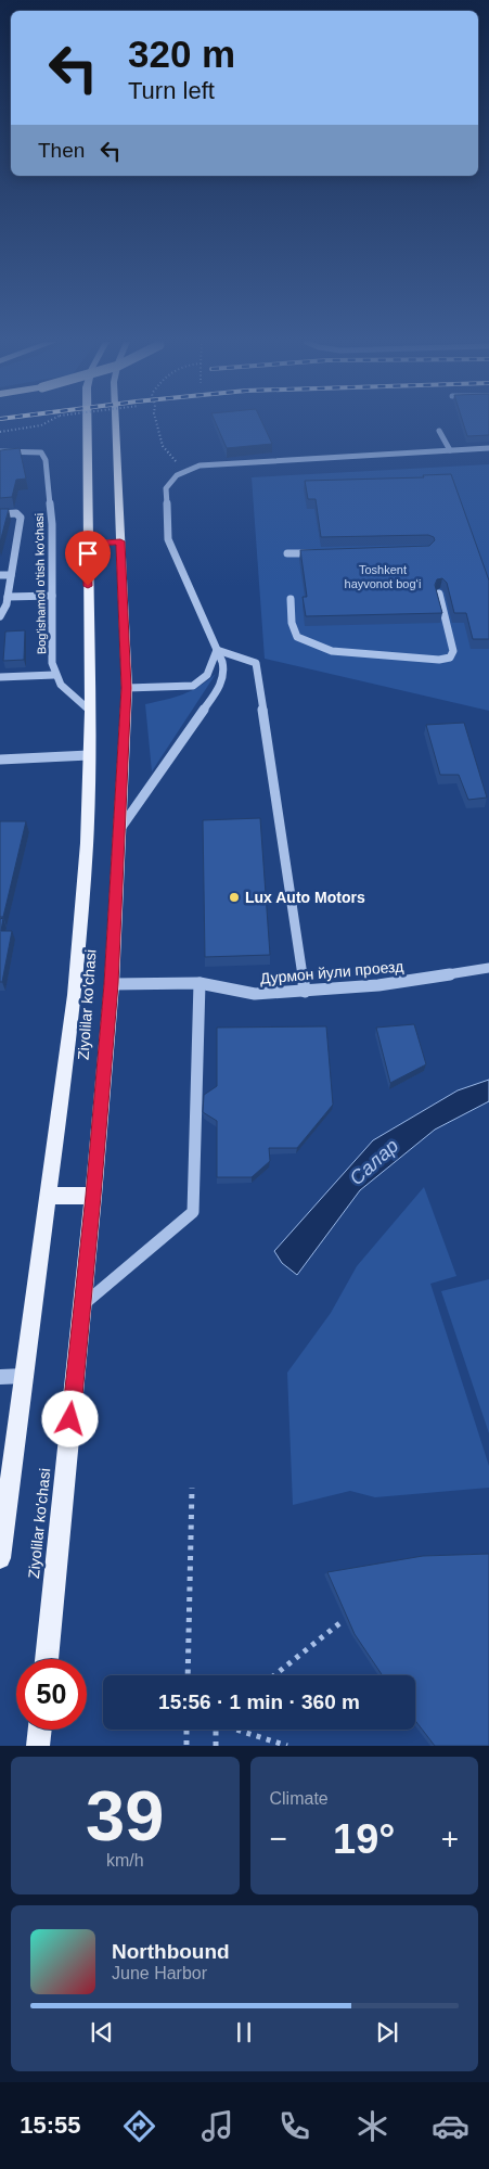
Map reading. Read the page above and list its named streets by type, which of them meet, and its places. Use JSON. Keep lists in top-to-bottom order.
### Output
{
  "streets": {
    "main road": ["Ziyolilar ko'chasi"],
    "street": ["Bog'ishamol o'tish ko'chasi", "Дурмон йули проезд"]
  },
  "crossings": [
    ["Bog'ishamol o'tish ko'chasi", "Ziyolilar ko'chasi"],
    ["Дурмон йули проезд", "Ziyolilar ko'chasi"]
  ],
  "water": ["Салар"],
  "parks": ["Toshkent hayvonot bogʻi"],
  "places": ["Lux Auto Motors"],
  "page": {
    "turn": ["320 m", "Turn left"],
    "then": "Then",
    "limit": "50",
    "trip": "15:56 · 1 min · 360 m",
    "tile": [
      ["39", "km/h"],
      "Climate"
    ],
    "heat": ["−", "19°", "+"],
    "song": ["Northbound", "June Harbor"],
    "tabs": "15:55"
  }
}
